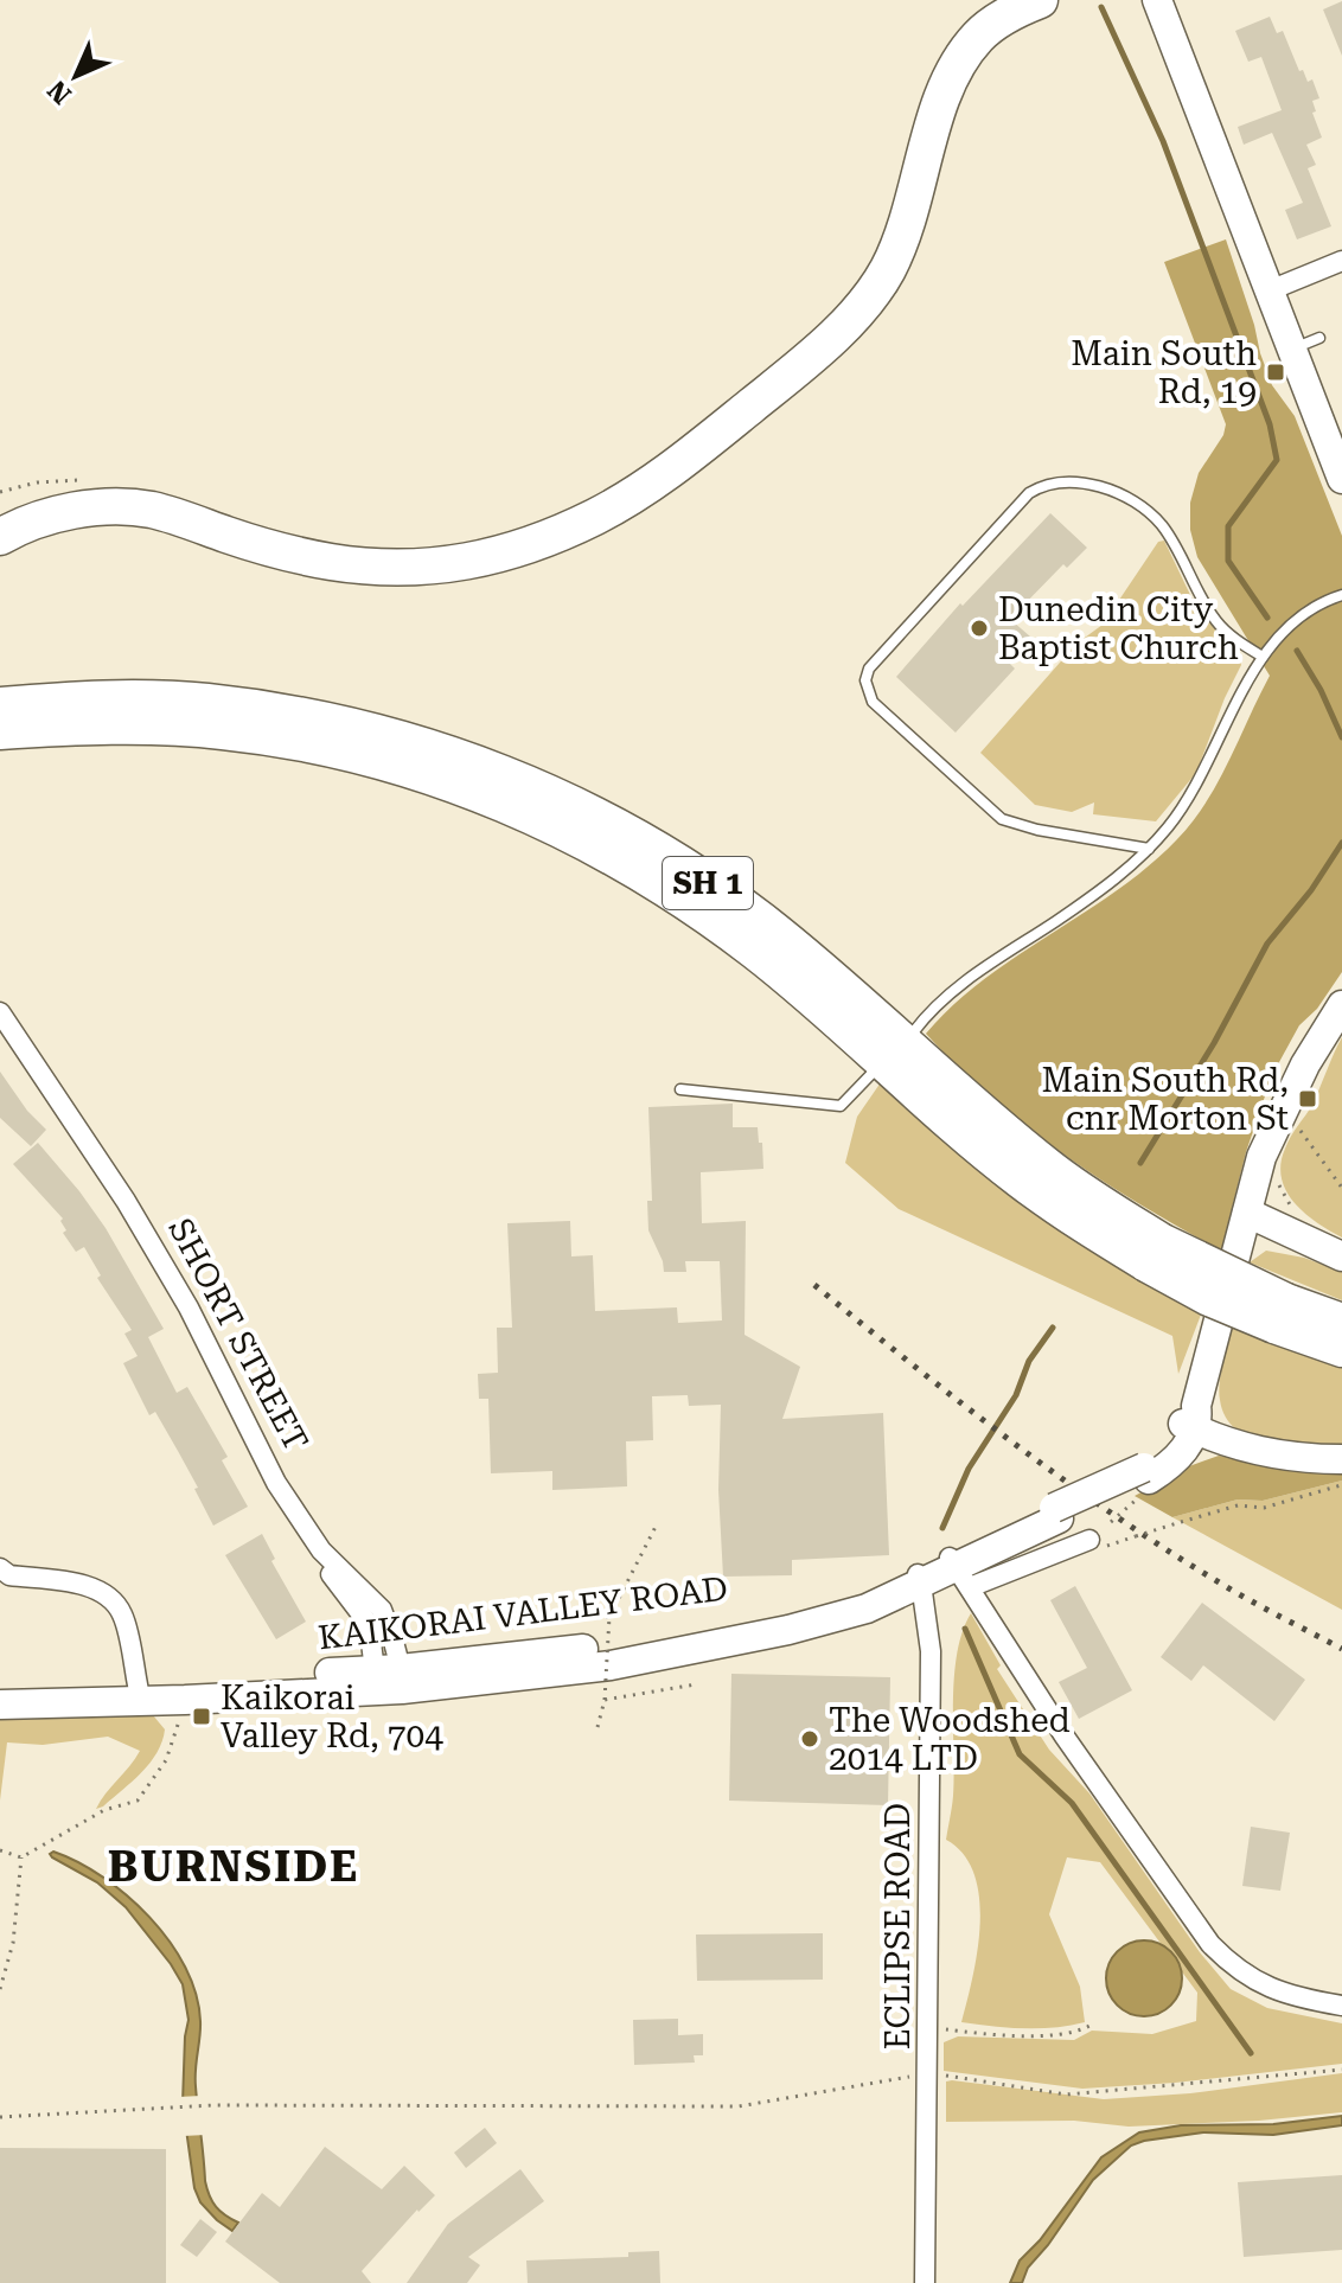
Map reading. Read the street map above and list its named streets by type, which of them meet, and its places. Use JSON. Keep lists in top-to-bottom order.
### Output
{
  "streets": {
    "highway": ["SH 1"],
    "main road": ["KAIKORAI VALLEY ROAD"],
    "street": ["SHORT STREET", "ECLIPSE ROAD"]
  },
  "crossings": [
    ["SHORT STREET", "KAIKORAI VALLEY ROAD"],
    ["KAIKORAI VALLEY ROAD", "ECLIPSE ROAD"]
  ],
  "districts": ["BURNSIDE"],
  "places": {
    "transit": ["Main South Rd, 19", "Main South Rd, cnr Morton St", "Kaikorai Valley Rd, 704"],
    "other": ["Dunedin City Baptist Church", "The Woodshed 2014 LTD"]
  },
  "north": "bottom left"
}
